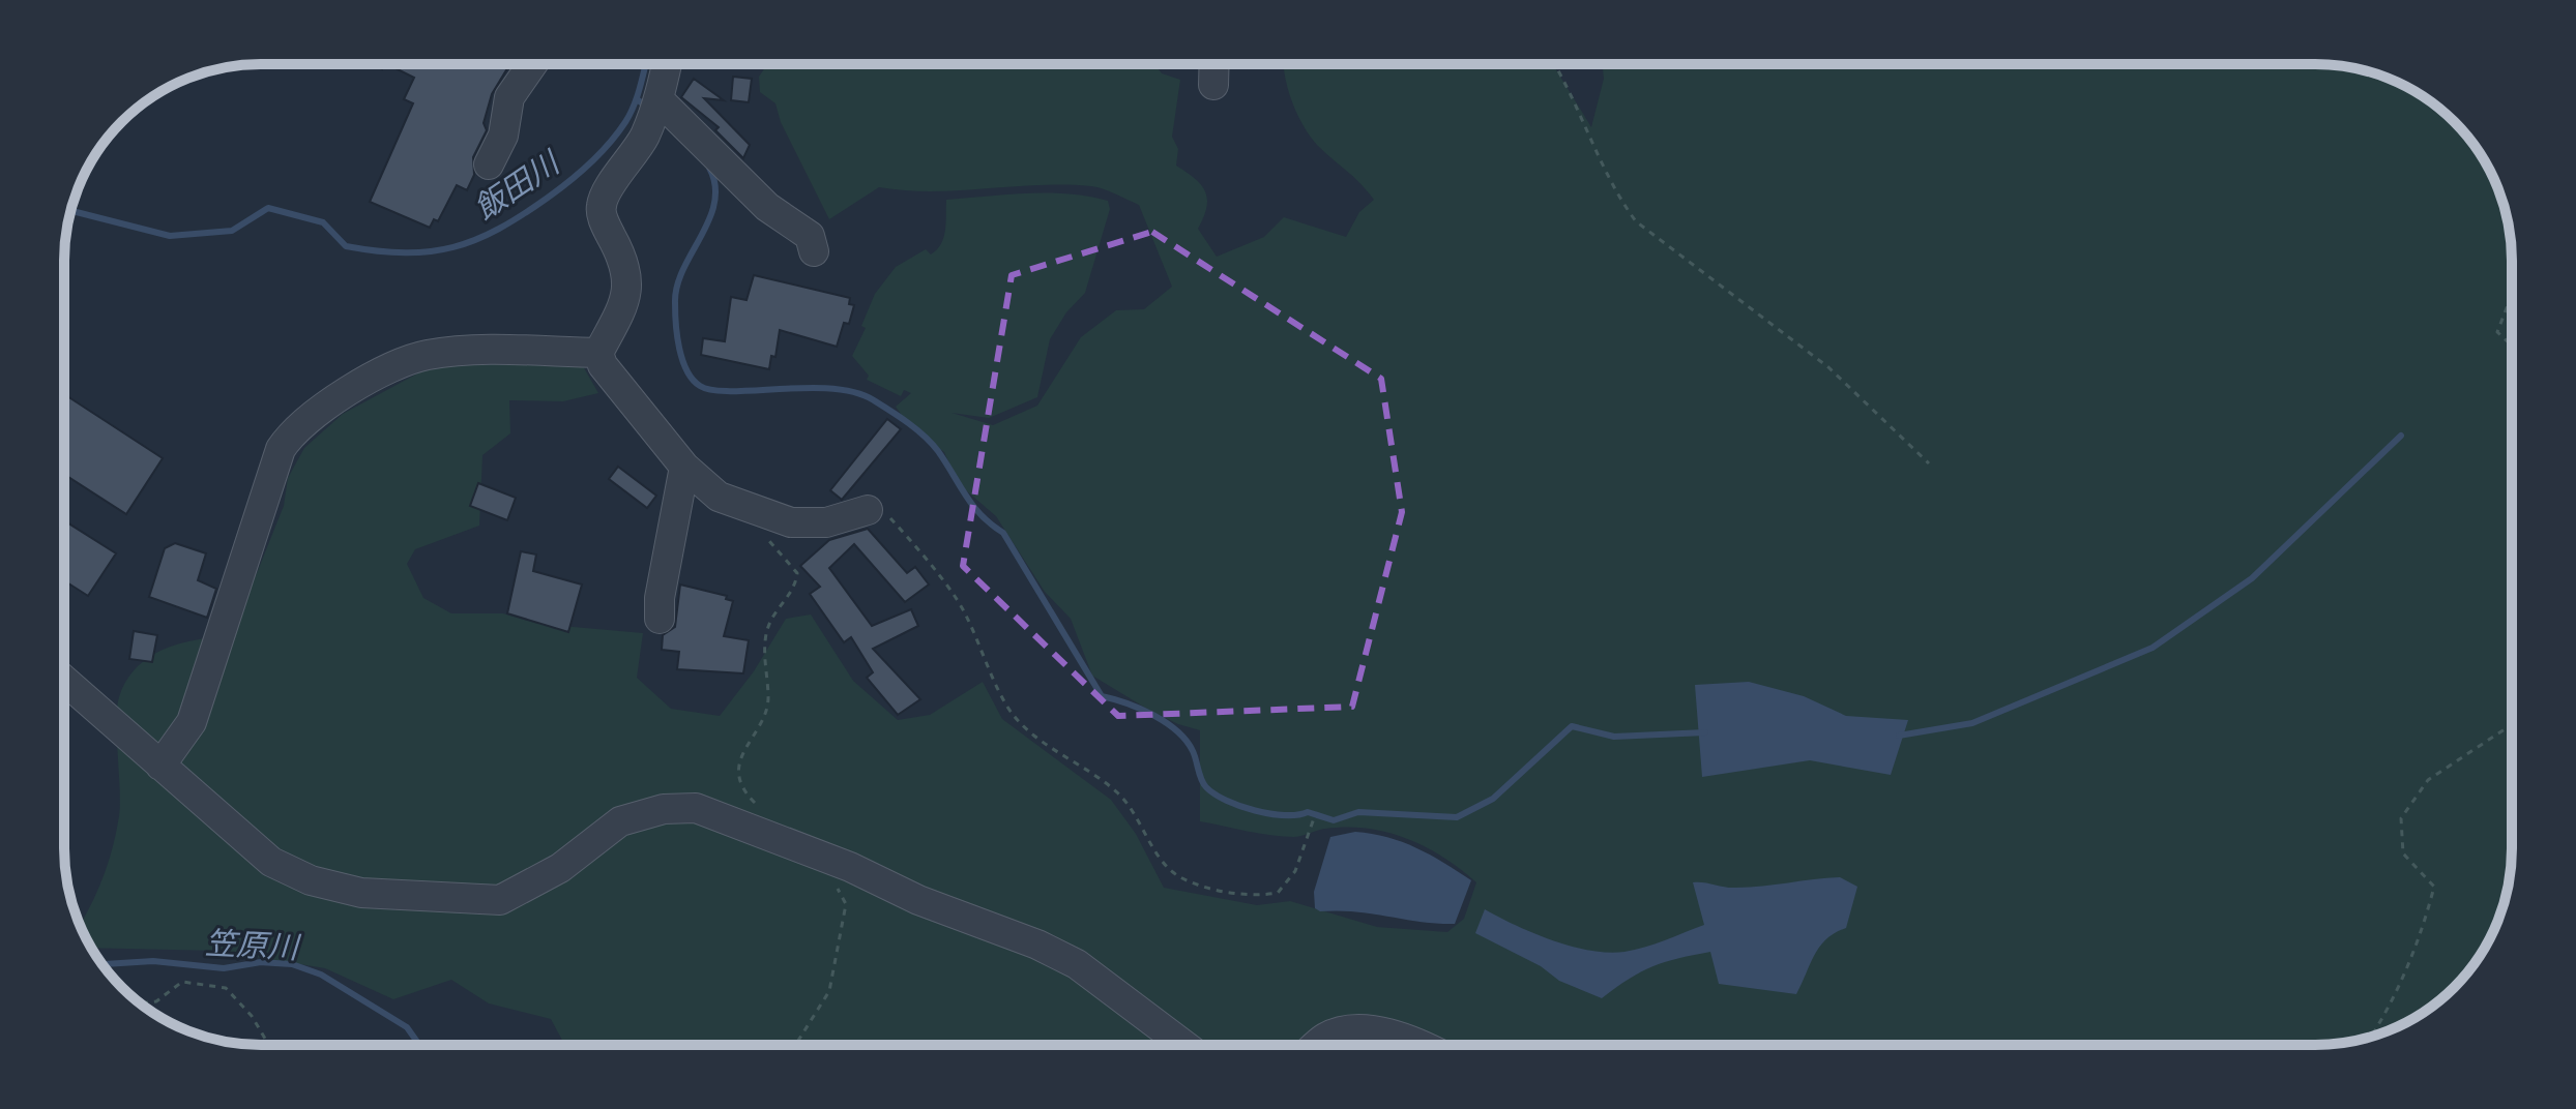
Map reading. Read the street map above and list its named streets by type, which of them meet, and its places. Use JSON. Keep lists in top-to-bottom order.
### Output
{
  "water": ["飯田川", "笠原川"]
}
